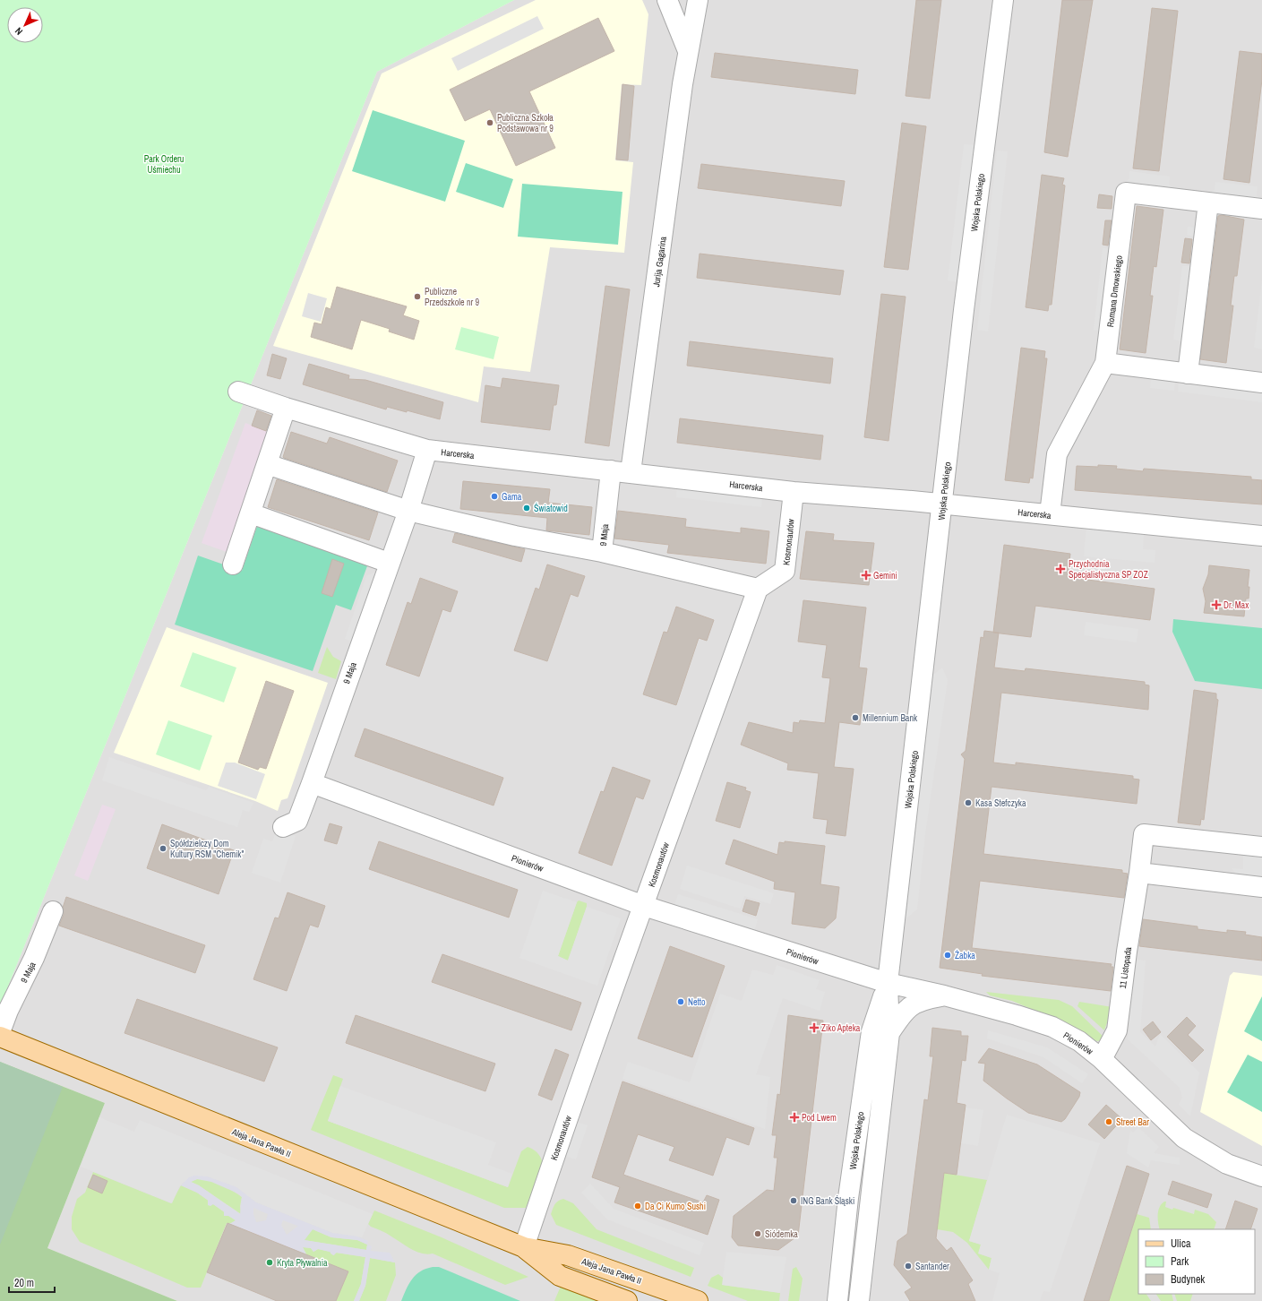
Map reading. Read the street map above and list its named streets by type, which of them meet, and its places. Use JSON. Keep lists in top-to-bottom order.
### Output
{
  "streets": {
    "main road": ["Aleja Jana Pawła II"],
    "street": [
      "Wojska Polskiego",
      "Jurija Gagarina",
      "Romana Dmowskiego",
      "Harcerska",
      "9 Maja",
      "Kosmonautów",
      "Pionierów",
      "11 Listopada"
    ]
  },
  "crossings": [
    ["Wojska Polskiego", "Harcerska"],
    ["Wojska Polskiego", "Pionierów"],
    ["Jurija Gagarina", "Harcerska"],
    ["Romana Dmowskiego", "Harcerska"],
    ["Harcerska", "9 Maja"],
    ["Harcerska", "Kosmonautów"],
    ["9 Maja", "Pionierów"],
    ["Kosmonautów", "Pionierów"],
    ["Kosmonautów", "Aleja Jana Pawła II"],
    ["Pionierów", "11 Listopada"]
  ],
  "parks": ["Park Orderu Uśmiechu"],
  "places": {
    "other": [
      "Publiczna Szkoła Podstawowa nr 9",
      "Publiczne Przedszkole nr 9",
      "Gama",
      "Światowid",
      "Millennium Bank",
      "Kasa Stefczyka",
      "Spółdzielczy Dom Kultury RSM \"Chemik\"",
      "Żabka",
      "Netto",
      "Street Bar",
      "ING Bank Śląski",
      "Da Ci Kumo Sushi",
      "Siódemka",
      "Kryta Pływalnia",
      "Santander"
    ],
    "health": [
      "Przychodnia Specjalistyczna SP ZOZ",
      "Gemini",
      "Dr. Max",
      "Ziko Apteka",
      "Pod Lwem"
    ]
  },
  "legend": ["Ulica", "Park", "Budynek"],
  "scale_bar": "20 m",
  "north": "bottom left"
}
